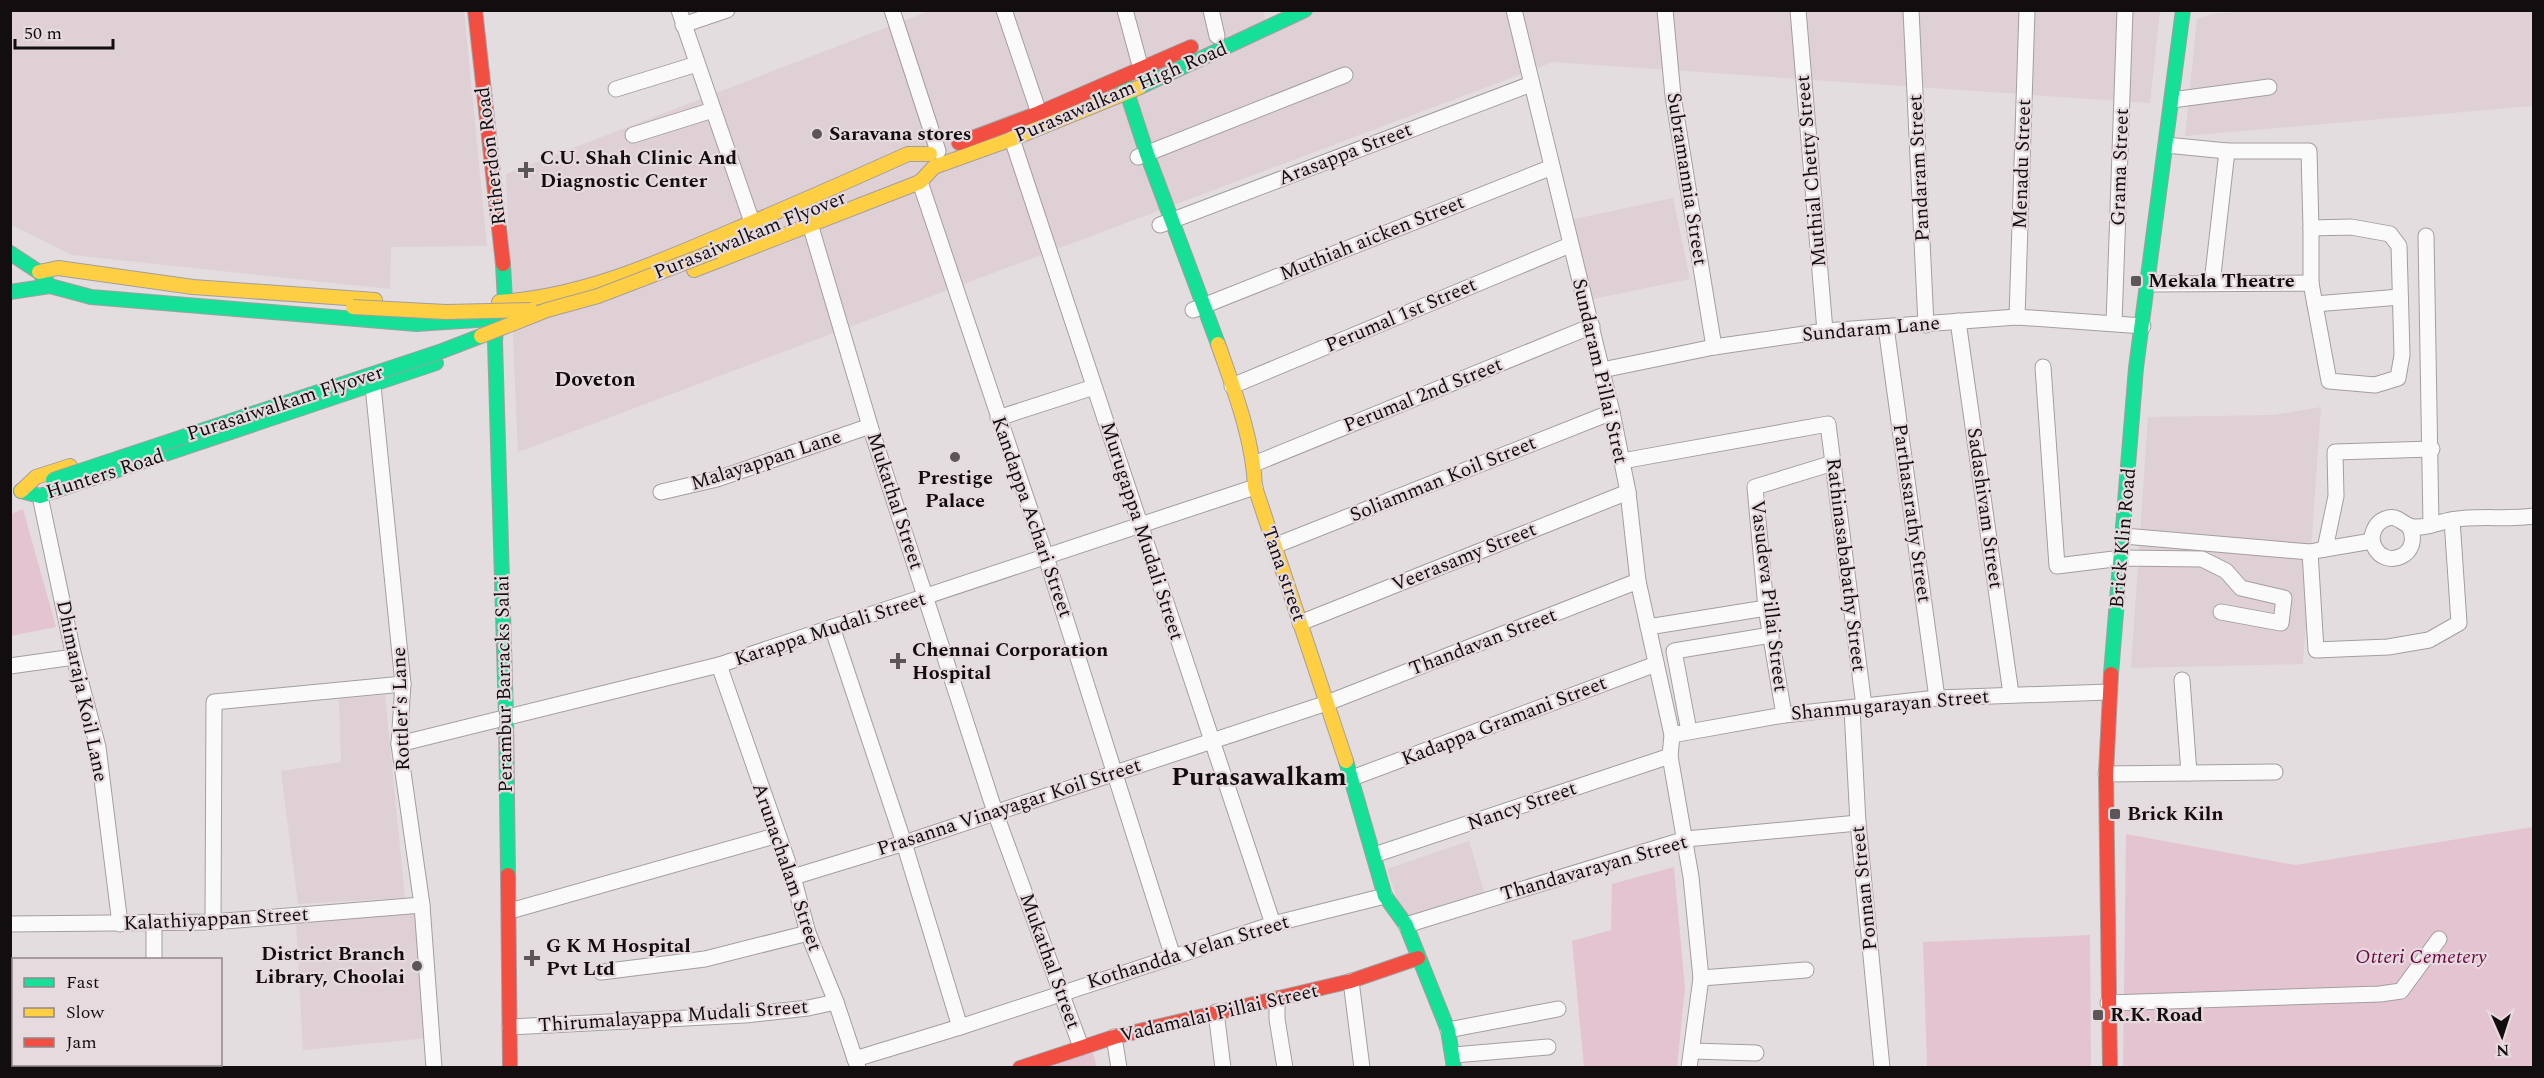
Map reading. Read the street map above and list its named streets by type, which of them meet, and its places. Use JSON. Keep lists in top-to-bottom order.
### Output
{
  "streets": {
    "street": [
      "Purasawalkam High Road",
      "Arasappa Street",
      "Ritherdon Road",
      "Menadu Street",
      "Grama Street",
      "Pandaram Street",
      "Muthial Chetty Street",
      "Subramannia Street",
      "Purasaiwalkam Flyover",
      "Muthiah aicken Street",
      "Perumal 1st Street",
      "Sundaram Lane",
      "Sundaram Pillai Stret",
      "Perumal 2nd Street",
      "Malayappan Lane",
      "Hunters Road",
      "Soliamman Koil Street",
      "Mukathal Street",
      "Sadashivam Street",
      "Parthasarathy Street",
      "Kandappa Achari Street",
      "Murugappa Mudali Street",
      "Brick Klin Road",
      "Veerasamy Street",
      "Rathinasababathy Street",
      "Tana street",
      "Vasudeva Pillai Street",
      "Karappa Mudali Street",
      "Thandavan Street",
      "Perambur Barracks Salai",
      "Dhimaraja Koil Lane",
      "Shanmugarayan Street",
      "Rottler's Lane",
      "Kadappa Gramani Street",
      "Nancy Street",
      "Prasanna Vinayagar Koil Street",
      "Arunachalam Street",
      "Thandavarayan Street",
      "Ponnan Street",
      "Kalathiyappan Street",
      "Kothandda Velan Street",
      "Vadamalai Pillai Street",
      "Thirumalayappa Mudali Street"
    ]
  },
  "crossings": [
    ["Purasawalkam High Road", "Purasaiwalkam Flyover"],
    ["Purasawalkam High Road", "Murugappa Mudali Street"],
    ["Arasappa Street", "Sundaram Pillai Stret"],
    ["Ritherdon Road", "Perambur Barracks Salai"],
    ["Menadu Street", "Sundaram Lane"],
    ["Grama Street", "Sundaram Lane"],
    ["Pandaram Street", "Sundaram Lane"],
    ["Muthial Chetty Street", "Sundaram Lane"],
    ["Subramannia Street", "Sundaram Lane"],
    ["Purasaiwalkam Flyover", "Hunters Road"],
    ["Muthiah aicken Street", "Sundaram Pillai Stret"],
    ["Muthiah aicken Street", "Tana street"],
    ["Perumal 1st Street", "Sundaram Pillai Stret"],
    ["Perumal 1st Street", "Tana street"],
    ["Sundaram Lane", "Sundaram Pillai Stret"],
    ["Sundaram Lane", "Sadashivam Street"],
    ["Sundaram Lane", "Parthasarathy Street"],
    ["Sundaram Lane", "Brick Klin Road"],
    ["Sundaram Pillai Stret", "Perumal 2nd Street"],
    ["Sundaram Pillai Stret", "Soliamman Koil Street"],
    ["Sundaram Pillai Stret", "Veerasamy Street"],
    ["Sundaram Pillai Stret", "Rathinasababathy Street"],
    ["Sundaram Pillai Stret", "Thandavan Street"],
    ["Sundaram Pillai Stret", "Shanmugarayan Street"],
    ["Sundaram Pillai Stret", "Kadappa Gramani Street"],
    ["Sundaram Pillai Stret", "Nancy Street"],
    ["Sundaram Pillai Stret", "Thandavarayan Street"],
    ["Perumal 2nd Street", "Tana street"],
    ["Malayappan Lane", "Mukathal Street"],
    ["Hunters Road", "Mukathal Street"],
    ["Hunters Road", "Kandappa Achari Street"],
    ["Hunters Road", "Perambur Barracks Salai"],
    ["Hunters Road", "Dhimaraja Koil Lane"],
    ["Hunters Road", "Rottler's Lane"],
    ["Soliamman Koil Street", "Tana street"],
    ["Mukathal Street", "Karappa Mudali Street"],
    ["Mukathal Street", "Prasanna Vinayagar Koil Street"],
    ["Mukathal Street", "Kothandda Velan Street"],
    ["Mukathal Street", "Vadamalai Pillai Street"],
    ["Sadashivam Street", "Shanmugarayan Street"],
    ["Parthasarathy Street", "Shanmugarayan Street"],
    ["Kandappa Achari Street", "Karappa Mudali Street"],
    ["Kandappa Achari Street", "Prasanna Vinayagar Koil Street"],
    ["Kandappa Achari Street", "Kothandda Velan Street"],
    ["Murugappa Mudali Street", "Karappa Mudali Street"],
    ["Murugappa Mudali Street", "Prasanna Vinayagar Koil Street"],
    ["Murugappa Mudali Street", "Kothandda Velan Street"],
    ["Brick Klin Road", "Shanmugarayan Street"],
    ["Veerasamy Street", "Tana street"],
    ["Rathinasababathy Street", "Vasudeva Pillai Street"],
    ["Rathinasababathy Street", "Shanmugarayan Street"],
    ["Rathinasababathy Street", "Ponnan Street"],
    ["Tana street", "Karappa Mudali Street"],
    ["Tana street", "Thandavan Street"],
    ["Tana street", "Kadappa Gramani Street"],
    ["Tana street", "Nancy Street"],
    ["Tana street", "Prasanna Vinayagar Koil Street"],
    ["Tana street", "Thandavarayan Street"],
    ["Tana street", "Kothandda Velan Street"],
    ["Tana street", "Vadamalai Pillai Street"],
    ["Vasudeva Pillai Street", "Shanmugarayan Street"],
    ["Karappa Mudali Street", "Perambur Barracks Salai"],
    ["Karappa Mudali Street", "Rottler's Lane"],
    ["Karappa Mudali Street", "Arunachalam Street"],
    ["Thandavan Street", "Prasanna Vinayagar Koil Street"],
    ["Perambur Barracks Salai", "Thirumalayappa Mudali Street"],
    ["Dhimaraja Koil Lane", "Kalathiyappan Street"],
    ["Shanmugarayan Street", "Ponnan Street"],
    ["Rottler's Lane", "Kalathiyappan Street"],
    ["Prasanna Vinayagar Koil Street", "Arunachalam Street"],
    ["Arunachalam Street", "Kothandda Velan Street"],
    ["Arunachalam Street", "Thirumalayappa Mudali Street"],
    ["Thandavarayan Street", "Ponnan Street"]
  ],
  "districts": ["Doveton", "Purasawalkam"],
  "parks": ["Otteri Cemetery"],
  "places": {
    "other": ["Saravana stores", "Prestige Palace", "District Branch Library, Choolai"],
    "health": ["C.U. Shah Clinic And Diagnostic Center", "Chennai Corporation Hospital", "G K M Hospital Pvt Ltd"],
    "transit": ["Mekala Theatre", "Brick Kiln", "R.K. Road"]
  },
  "legend": ["Fast", "Slow", "Jam"],
  "scale_bar": "50 m",
  "north": "bottom"
}
